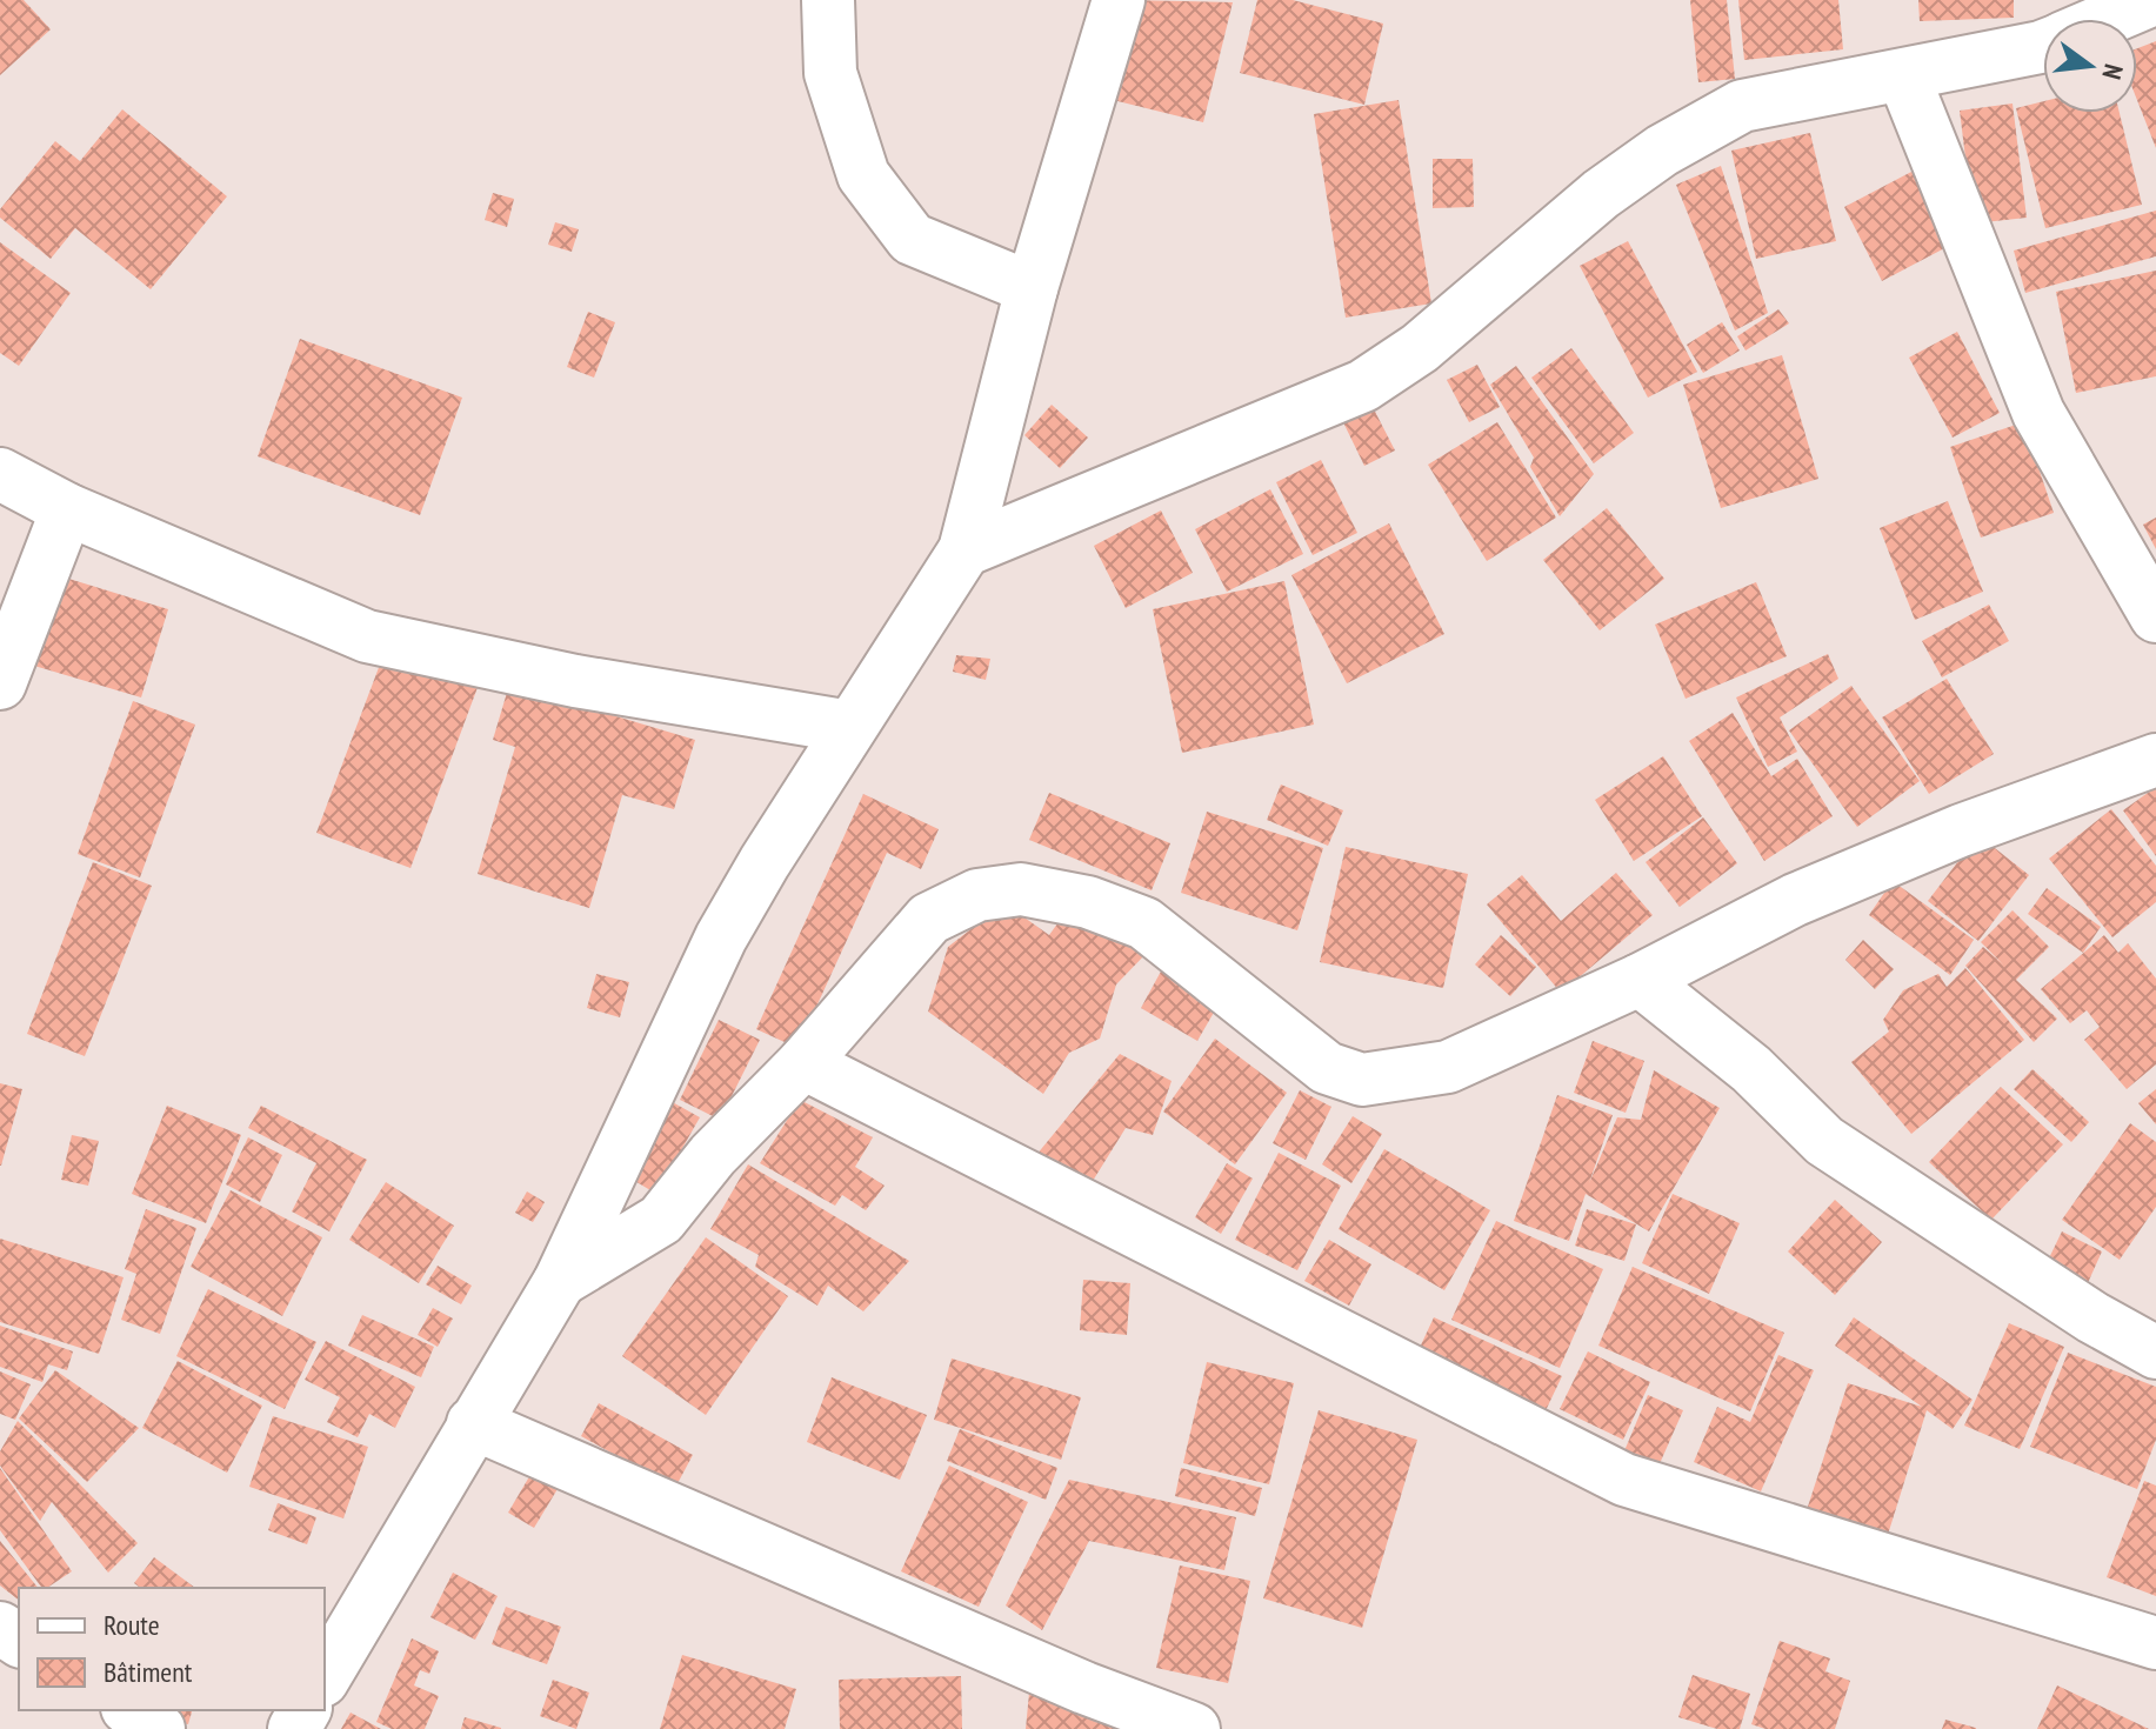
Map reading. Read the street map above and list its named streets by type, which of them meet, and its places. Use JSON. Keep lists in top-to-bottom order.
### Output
{
  "legend": ["Route", "Bâtiment"],
  "north": "right"
}
